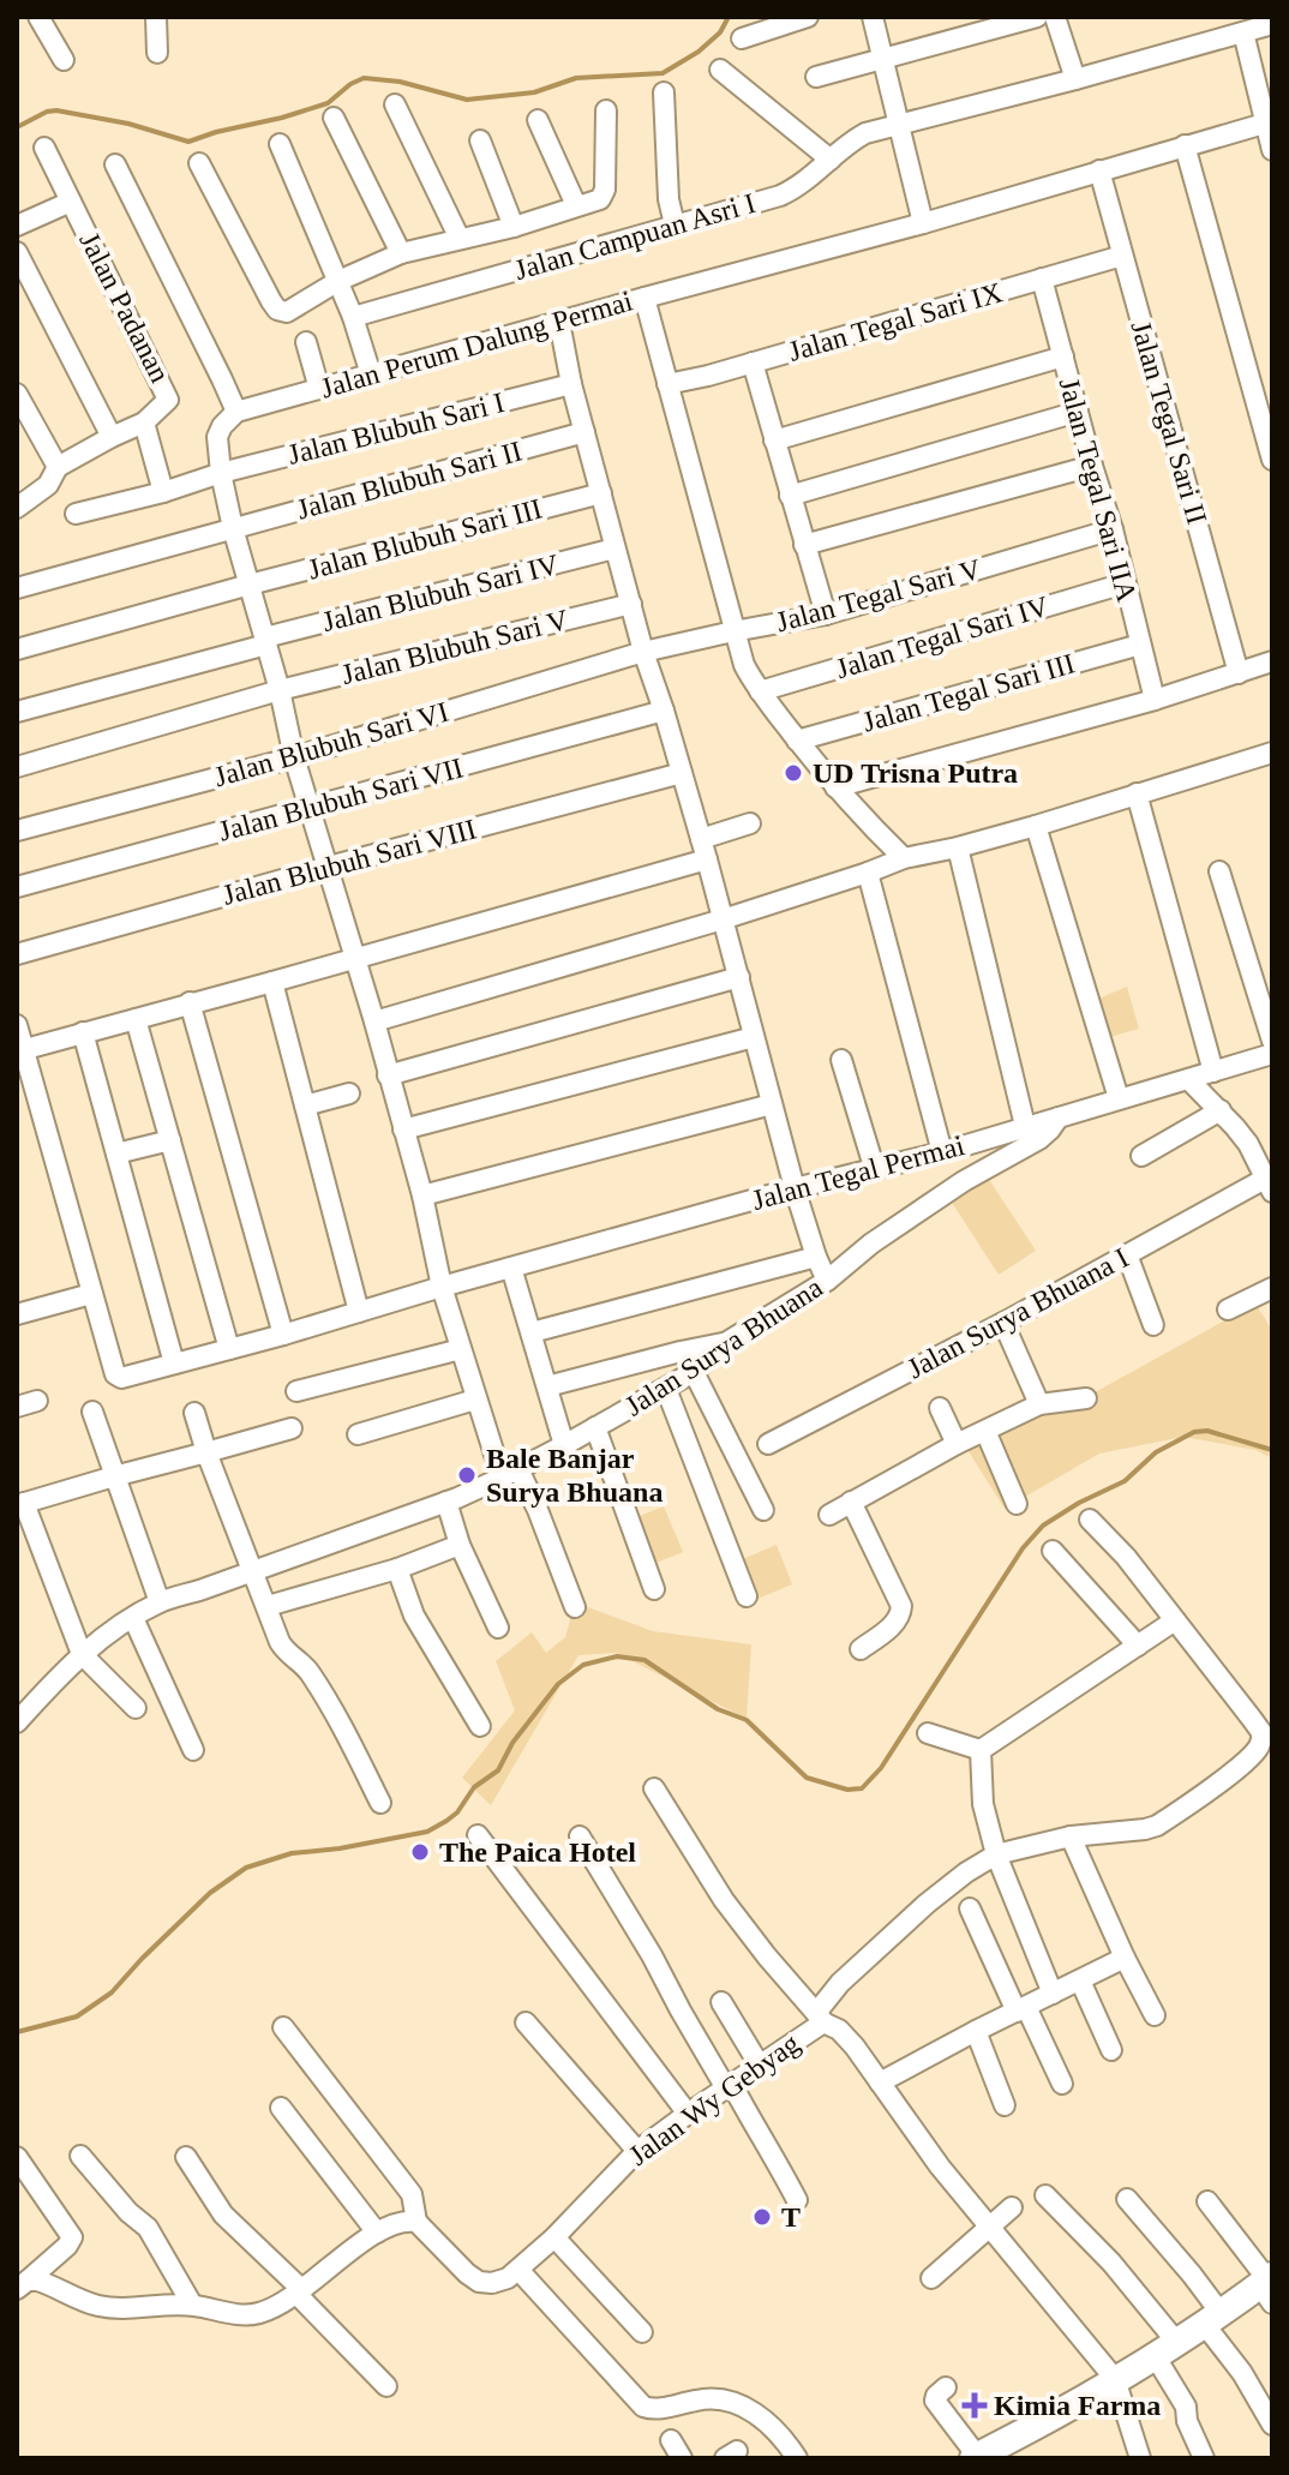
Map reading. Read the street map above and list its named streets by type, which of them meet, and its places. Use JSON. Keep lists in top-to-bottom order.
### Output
{
  "streets": {
    "street": [
      "Jalan Campuan Asri I",
      "Jalan Padanan",
      "Jalan Tegal Sari IX",
      "Jalan Perum Dalung Permai",
      "Jalan Tegal Sari II",
      "Jalan Blubuh Sari I",
      "Jalan Blubuh Sari II",
      "Jalan Tegal Sari IIA",
      "Jalan Blubuh Sari III",
      "Jalan Blubuh Sari IV",
      "Jalan Tegal Sari V",
      "Jalan Tegal Sari IV",
      "Jalan Blubuh Sari V",
      "Jalan Tegal Sari III",
      "Jalan Blubuh Sari VI",
      "Jalan Blubuh Sari VII",
      "Jalan Blubuh Sari VIII",
      "Jalan Tegal Permai",
      "Jalan Surya Bhuana I",
      "Jalan Surya Bhuana",
      "Jalan Wy Gebyag"
    ]
  },
  "crossings": [
    ["Jalan Tegal Sari IX", "Jalan Tegal Sari II"],
    ["Jalan Tegal Sari IX", "Jalan Tegal Sari IIA"],
    ["Jalan Perum Dalung Permai", "Jalan Tegal Sari II"],
    ["Jalan Tegal Sari IIA", "Jalan Tegal Sari V"],
    ["Jalan Tegal Sari IIA", "Jalan Tegal Sari IV"],
    ["Jalan Tegal Sari IIA", "Jalan Tegal Sari III"],
    ["Jalan Tegal Sari V", "Jalan Blubuh Sari VI"],
    ["Jalan Tegal Permai", "Jalan Surya Bhuana I"],
    ["Jalan Tegal Permai", "Jalan Surya Bhuana"]
  ],
  "places": {
    "other": [
      "UD Trisna Putra",
      "Bale Banjar Surya Bhuana",
      "The Paica Hotel",
      "T"
    ],
    "health": ["Kimia Farma"]
  }
}
